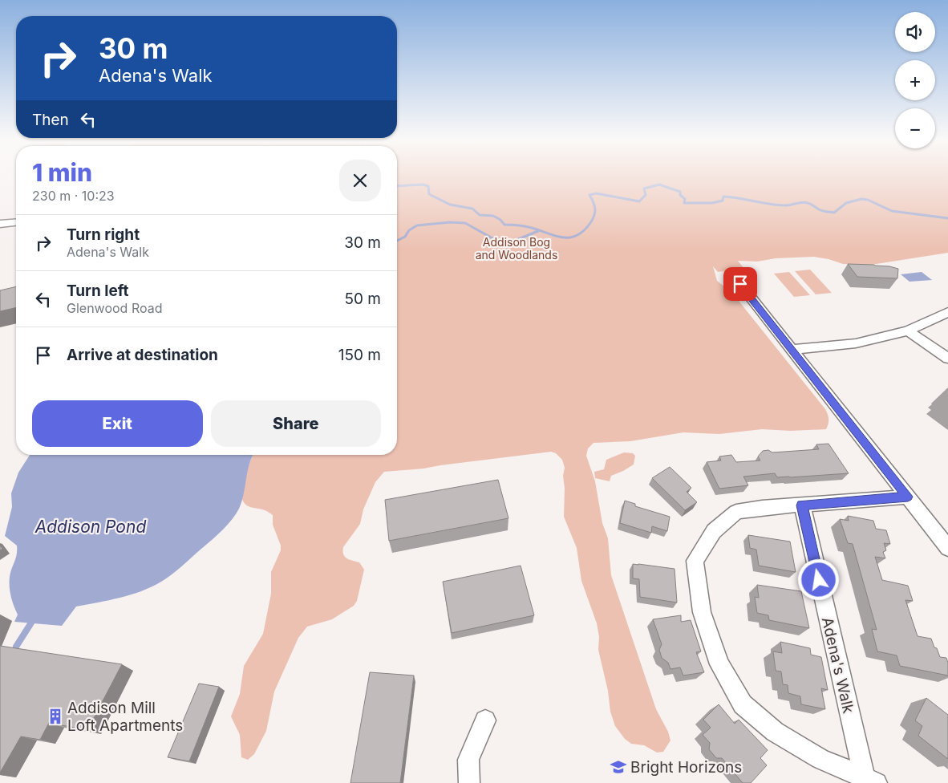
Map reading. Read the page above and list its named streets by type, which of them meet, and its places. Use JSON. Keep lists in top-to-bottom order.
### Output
{
  "streets": {
    "street": ["Adena's Walk"]
  },
  "water": ["Addison Pond"],
  "parks": ["Addison Bog and Woodlands"],
  "places": {
    "building": ["Addison Mill Loft Apartments"],
    "school or university": ["Bright Horizons"]
  },
  "page": {
    "map_buttons": ["+", "−"],
    "turn": ["30 m", "Adena's Walk"],
    "then": "Then",
    "heading": ["1 min", "230 m · 10:23"],
    "list": [
      {
        "name": "Turn right",
        "note": "Adena's Walk",
        "value": "30 m"
      },
      {
        "name": "Turn left",
        "note": "Glenwood Road",
        "value": "50 m"
      },
      {
        "name": "Arrive at destination",
        "value": "150 m"
      }
    ],
    "buttons": ["Exit", "Share"]
  }
}
